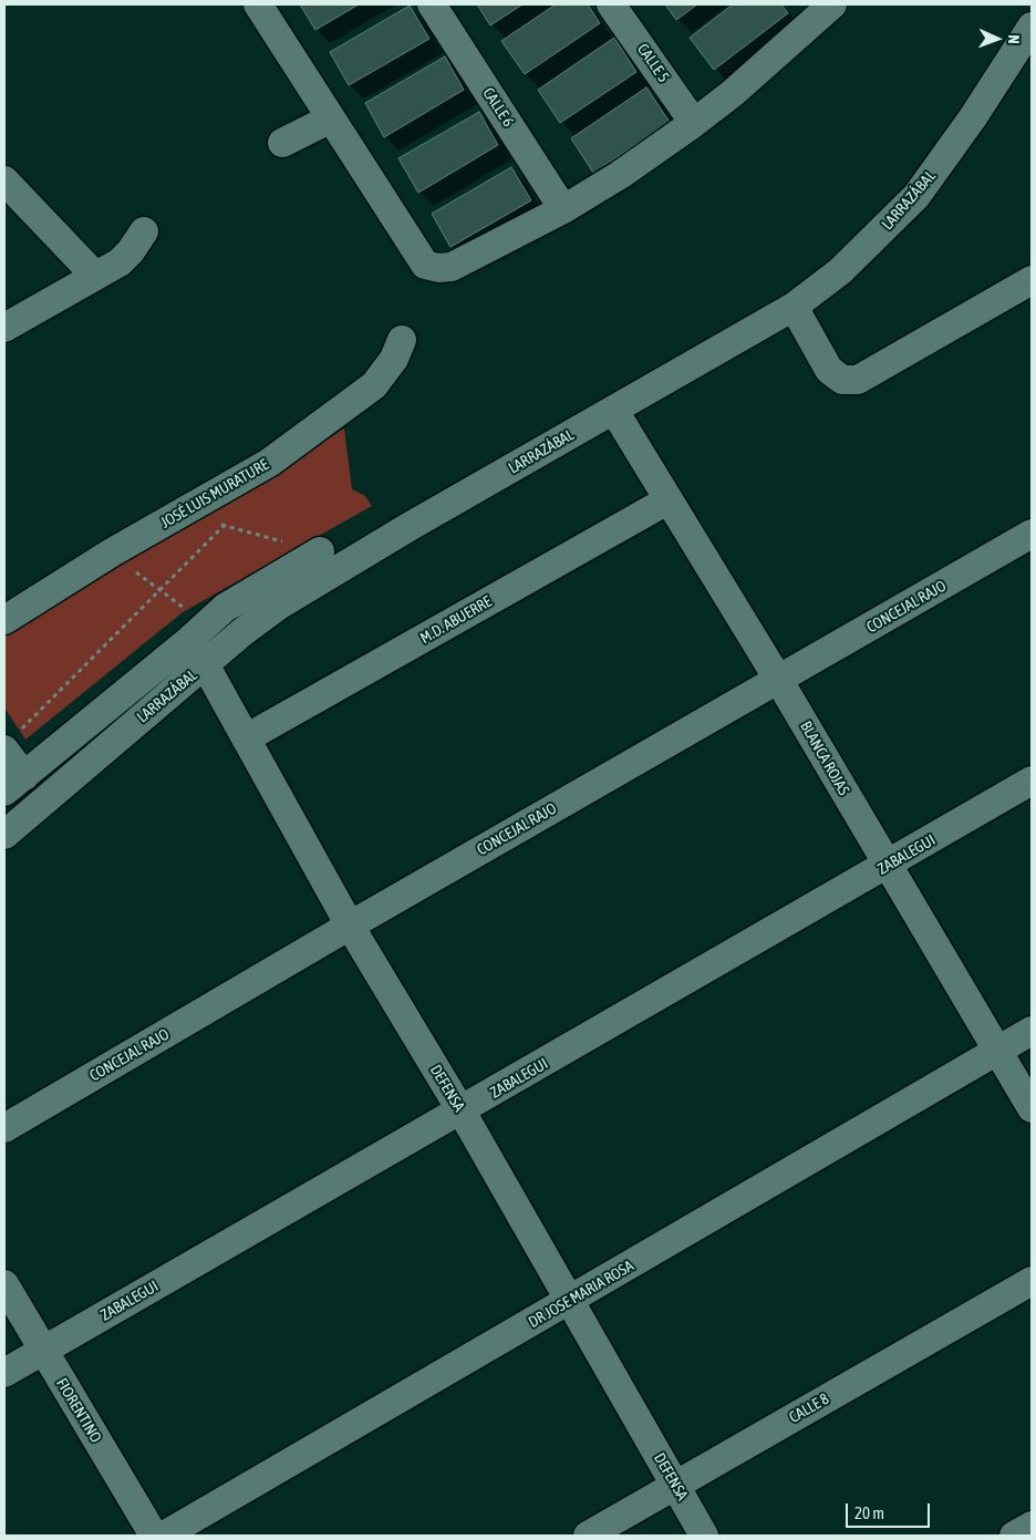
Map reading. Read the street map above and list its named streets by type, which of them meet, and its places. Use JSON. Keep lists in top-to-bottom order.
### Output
{
  "streets": {
    "street": [
      "CALLE 5",
      "CALLE 6",
      "LARRAZÁBAL",
      "JOSÉ LUIS MURATURE",
      "CONCEJAL RAJO",
      "M.D. ABUERRE",
      "BLANCA ROJAS",
      "ZABALEGUI",
      "DEFENSA",
      "DR JOSE MARIA ROSA",
      "CALLE 8",
      "FIORENTINO"
    ]
  },
  "crossings": [
    ["LARRAZÁBAL", "BLANCA ROJAS"],
    ["LARRAZÁBAL", "DEFENSA"],
    ["CONCEJAL RAJO", "BLANCA ROJAS"],
    ["CONCEJAL RAJO", "DEFENSA"],
    ["M.D. ABUERRE", "BLANCA ROJAS"],
    ["M.D. ABUERRE", "DEFENSA"],
    ["BLANCA ROJAS", "ZABALEGUI"],
    ["BLANCA ROJAS", "DR JOSE MARIA ROSA"],
    ["ZABALEGUI", "DEFENSA"],
    ["ZABALEGUI", "FIORENTINO"],
    ["DEFENSA", "DR JOSE MARIA ROSA"],
    ["DEFENSA", "CALLE 8"]
  ],
  "scale_bar": "20 m",
  "north": "right"
}
